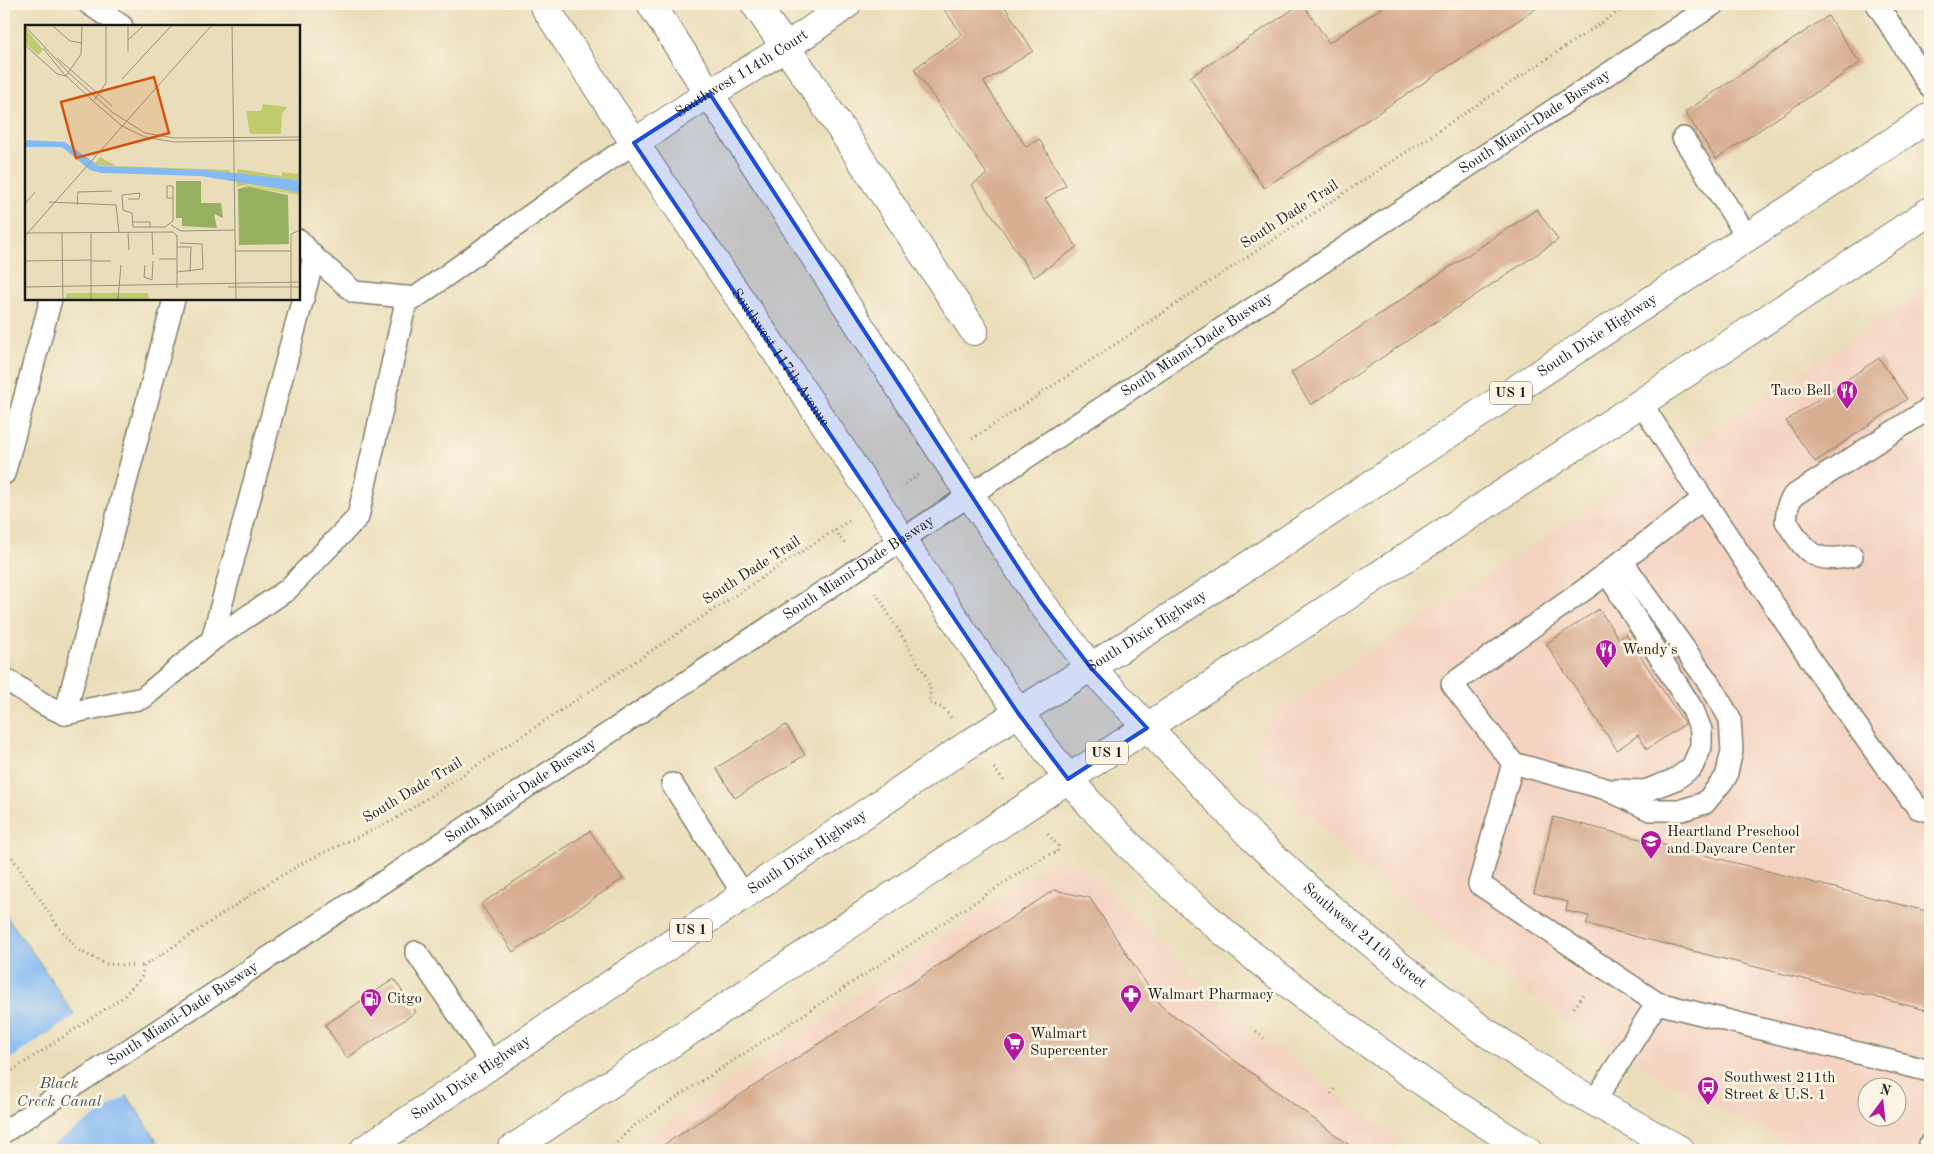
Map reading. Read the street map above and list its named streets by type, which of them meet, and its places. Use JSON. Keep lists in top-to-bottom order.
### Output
{
  "streets": {
    "main road": [
      "Southwest 114th Court",
      "South Dixie Highway",
      "Southwest 117th Avenue",
      "US 1",
      "Southwest 211th Street"
    ],
    "lane": ["South Miami-Dade Busway"],
    "path": ["South Dade Trail"]
  },
  "crossings": [
    ["Southwest 114th Court", "Southwest 117th Avenue"],
    ["South Miami-Dade Busway", "Southwest 117th Avenue"],
    ["South Dixie Highway", "Southwest 117th Avenue"],
    ["South Dixie Highway", "Southwest 211th Street"],
    ["US 1", "Southwest 211th Street"]
  ],
  "water": ["Black Creek Canal"],
  "places": {
    "restaurant": ["Taco Bell", "Wendy's"],
    "school or university": ["Heartland Preschool and Daycare Center"],
    "pharmacy": ["Walmart Pharmacy"],
    "fuel station": ["Citgo"],
    "supermarket": ["Walmart Supercenter"],
    "bus stop": ["Southwest 211th Street & U.S. 1"]
  },
  "north": "top"
}
